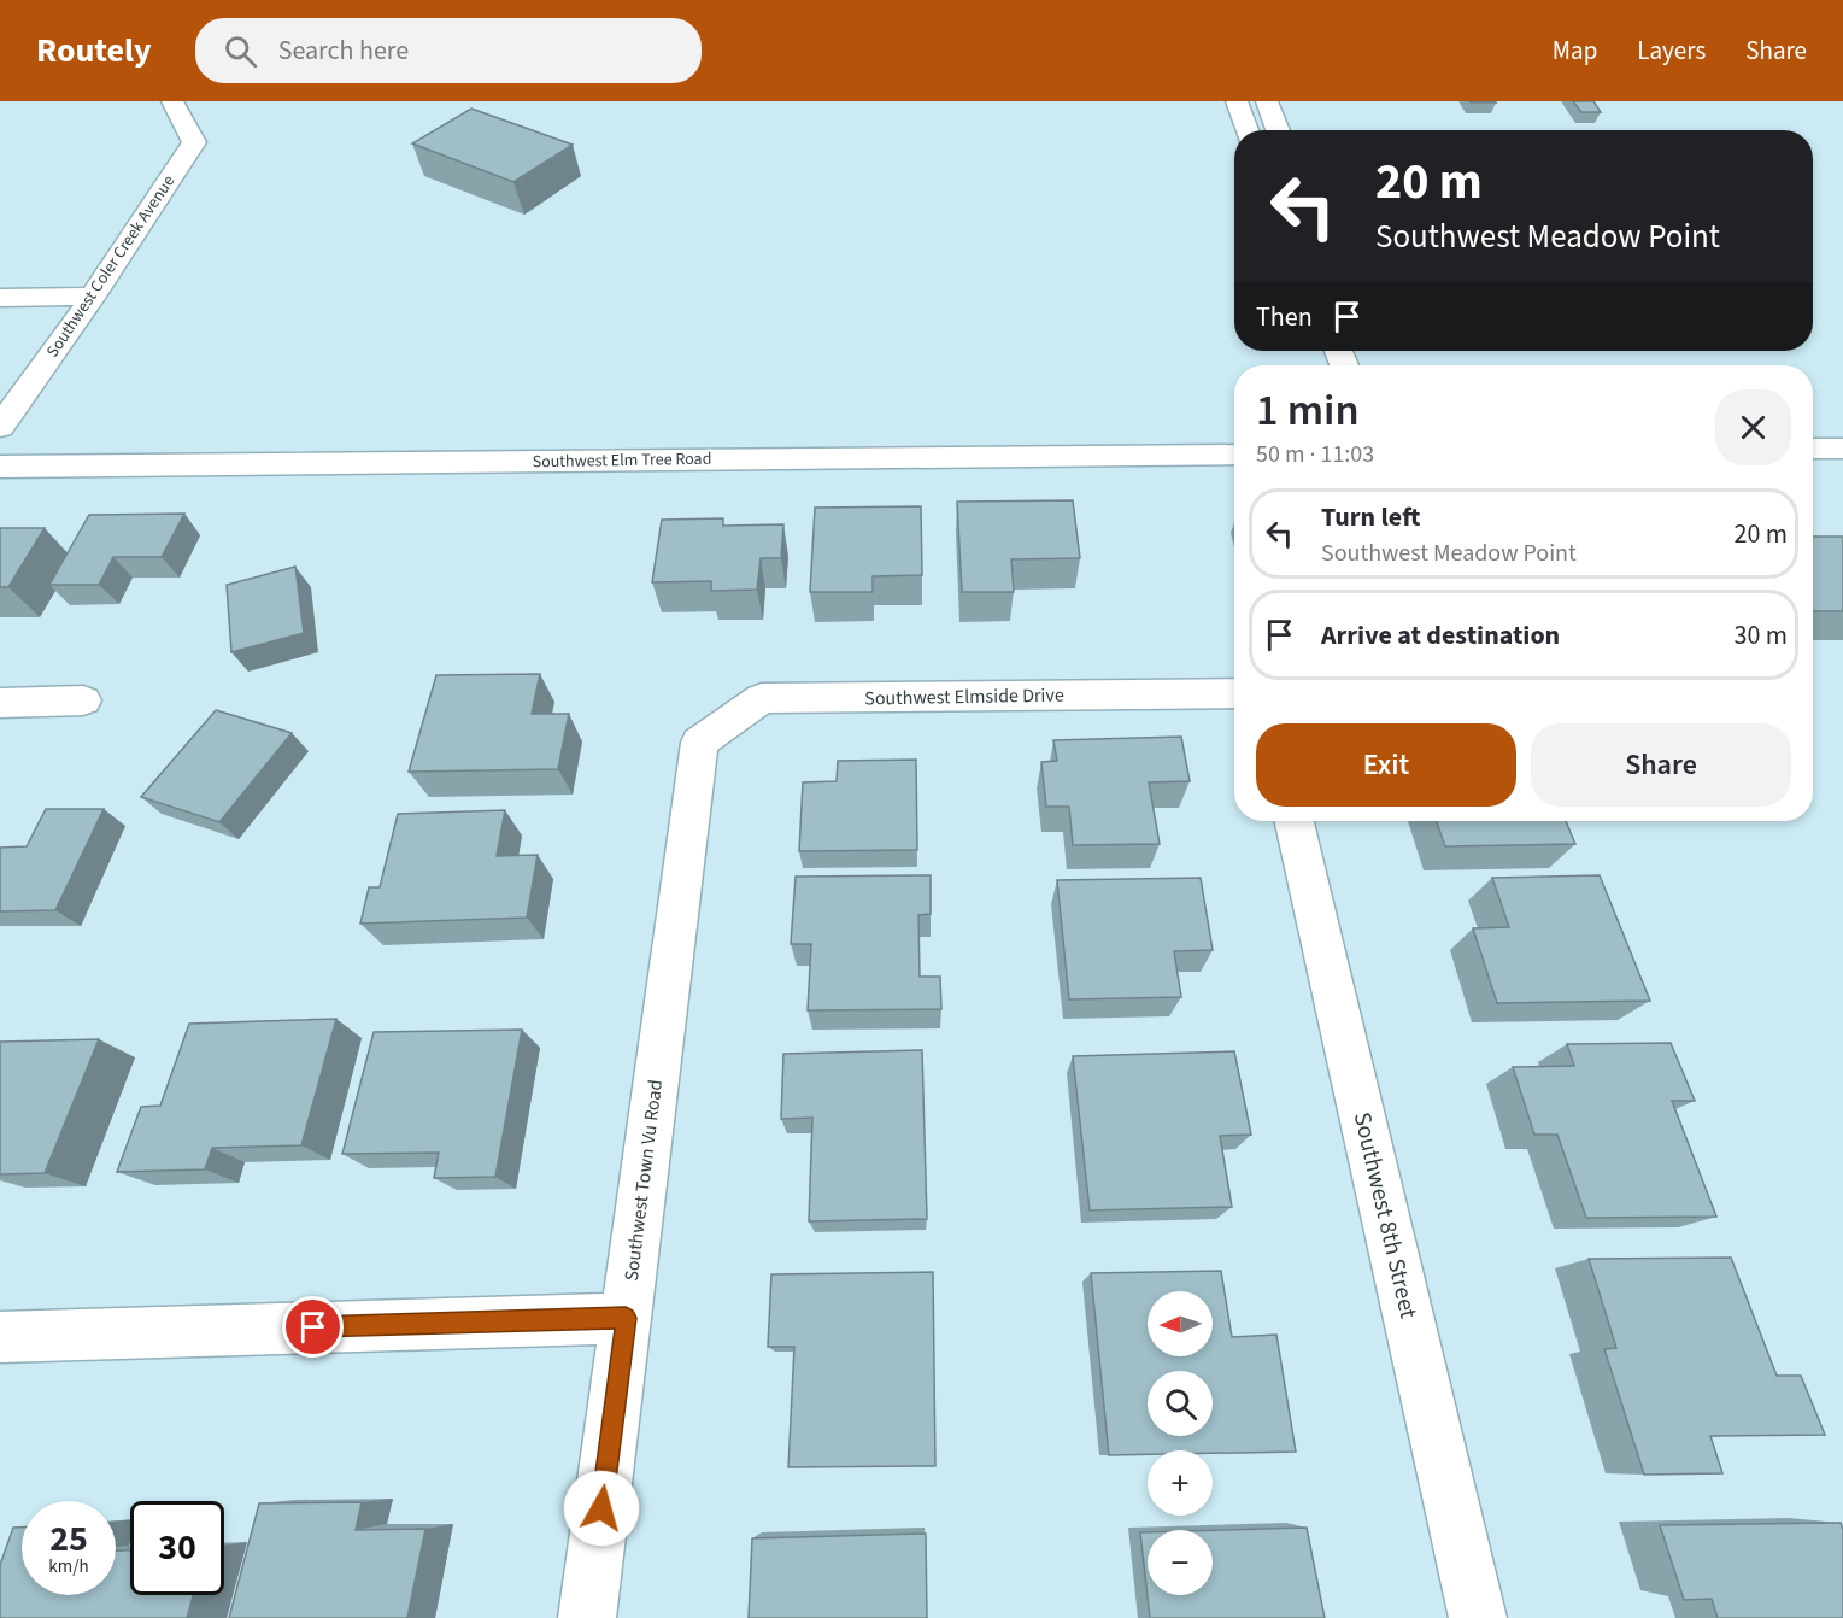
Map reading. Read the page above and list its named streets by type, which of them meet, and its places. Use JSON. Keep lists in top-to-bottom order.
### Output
{
  "streets": {
    "street": [
      "Southwest Coler Creek Avenue",
      "Southwest Elm Tree Road",
      "Southwest Elmside Drive",
      "Southwest Town Vu Road",
      "Southwest 8th Street"
    ]
  },
  "crossings": [
    ["Southwest Elmside Drive", "Southwest Town Vu Road"]
  ],
  "north": "left",
  "page": {
    "header": "Routely",
    "search": "Search here",
    "nav": ["Map", "Layers", "Share"],
    "turn": ["20 m", "Southwest Meadow Point"],
    "then": "Then",
    "heading": ["1 min", "50 m · 11:03"],
    "list": [
      {
        "name": "Turn left",
        "note": "Southwest Meadow Point",
        "value": "20 m"
      },
      {
        "name": "Arrive at destination",
        "value": "30 m"
      }
    ],
    "buttons": ["Exit", "Share"],
    "map_buttons": ["+", "−"],
    "speed": "25 km/h",
    "limit": "30"
  }
}
